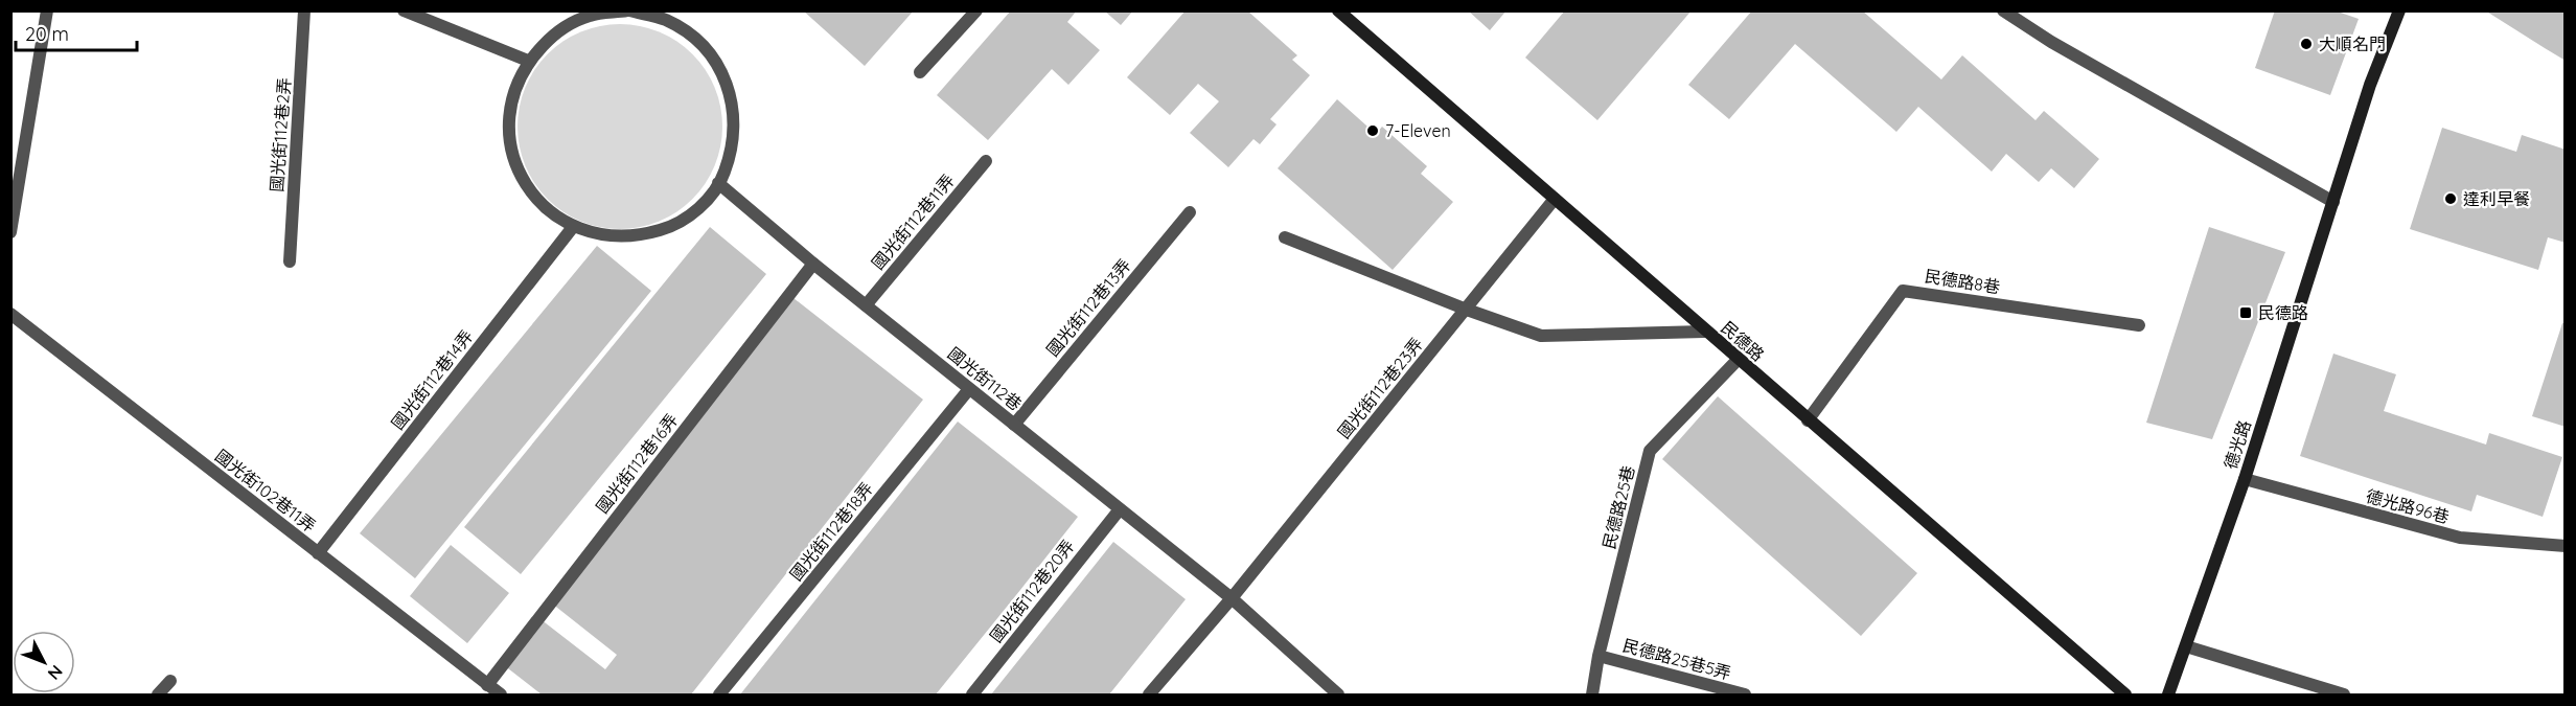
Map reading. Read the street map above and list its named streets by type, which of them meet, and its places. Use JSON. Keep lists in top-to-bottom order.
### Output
{
  "streets": {
    "street": [
      "國光街112巷2弄",
      "國光街112巷11弄",
      "民德路8巷",
      "國光街112巷13弄",
      "民德路",
      "國光街112巷",
      "國光街112巷14弄",
      "國光街112巷23弄",
      "德光路",
      "國光街112巷16弄",
      "國光街102巷11弄",
      "德光路96巷",
      "民德路25巷",
      "國光街112巷18弄",
      "國光街112巷20弄",
      "民德路25巷5弄"
    ]
  },
  "crossings": [
    ["國光街112巷11弄", "國光街112巷"],
    ["民德路8巷", "民德路"],
    ["國光街112巷13弄", "國光街112巷"],
    ["民德路", "國光街112巷23弄"],
    ["民德路", "民德路25巷"],
    ["國光街112巷", "國光街112巷23弄"],
    ["國光街112巷", "國光街112巷16弄"],
    ["國光街112巷", "國光街112巷18弄"],
    ["國光街112巷", "國光街112巷20弄"],
    ["國光街112巷14弄", "國光街102巷11弄"],
    ["德光路", "德光路96巷"],
    ["國光街112巷16弄", "國光街102巷11弄"],
    ["民德路25巷", "民德路25巷5弄"]
  ],
  "places": {
    "other": ["大順名門", "7-Eleven", "達利早餐"],
    "transit": ["民德路"]
  },
  "scale_bar": "20 m",
  "north": "bottom right"
}
